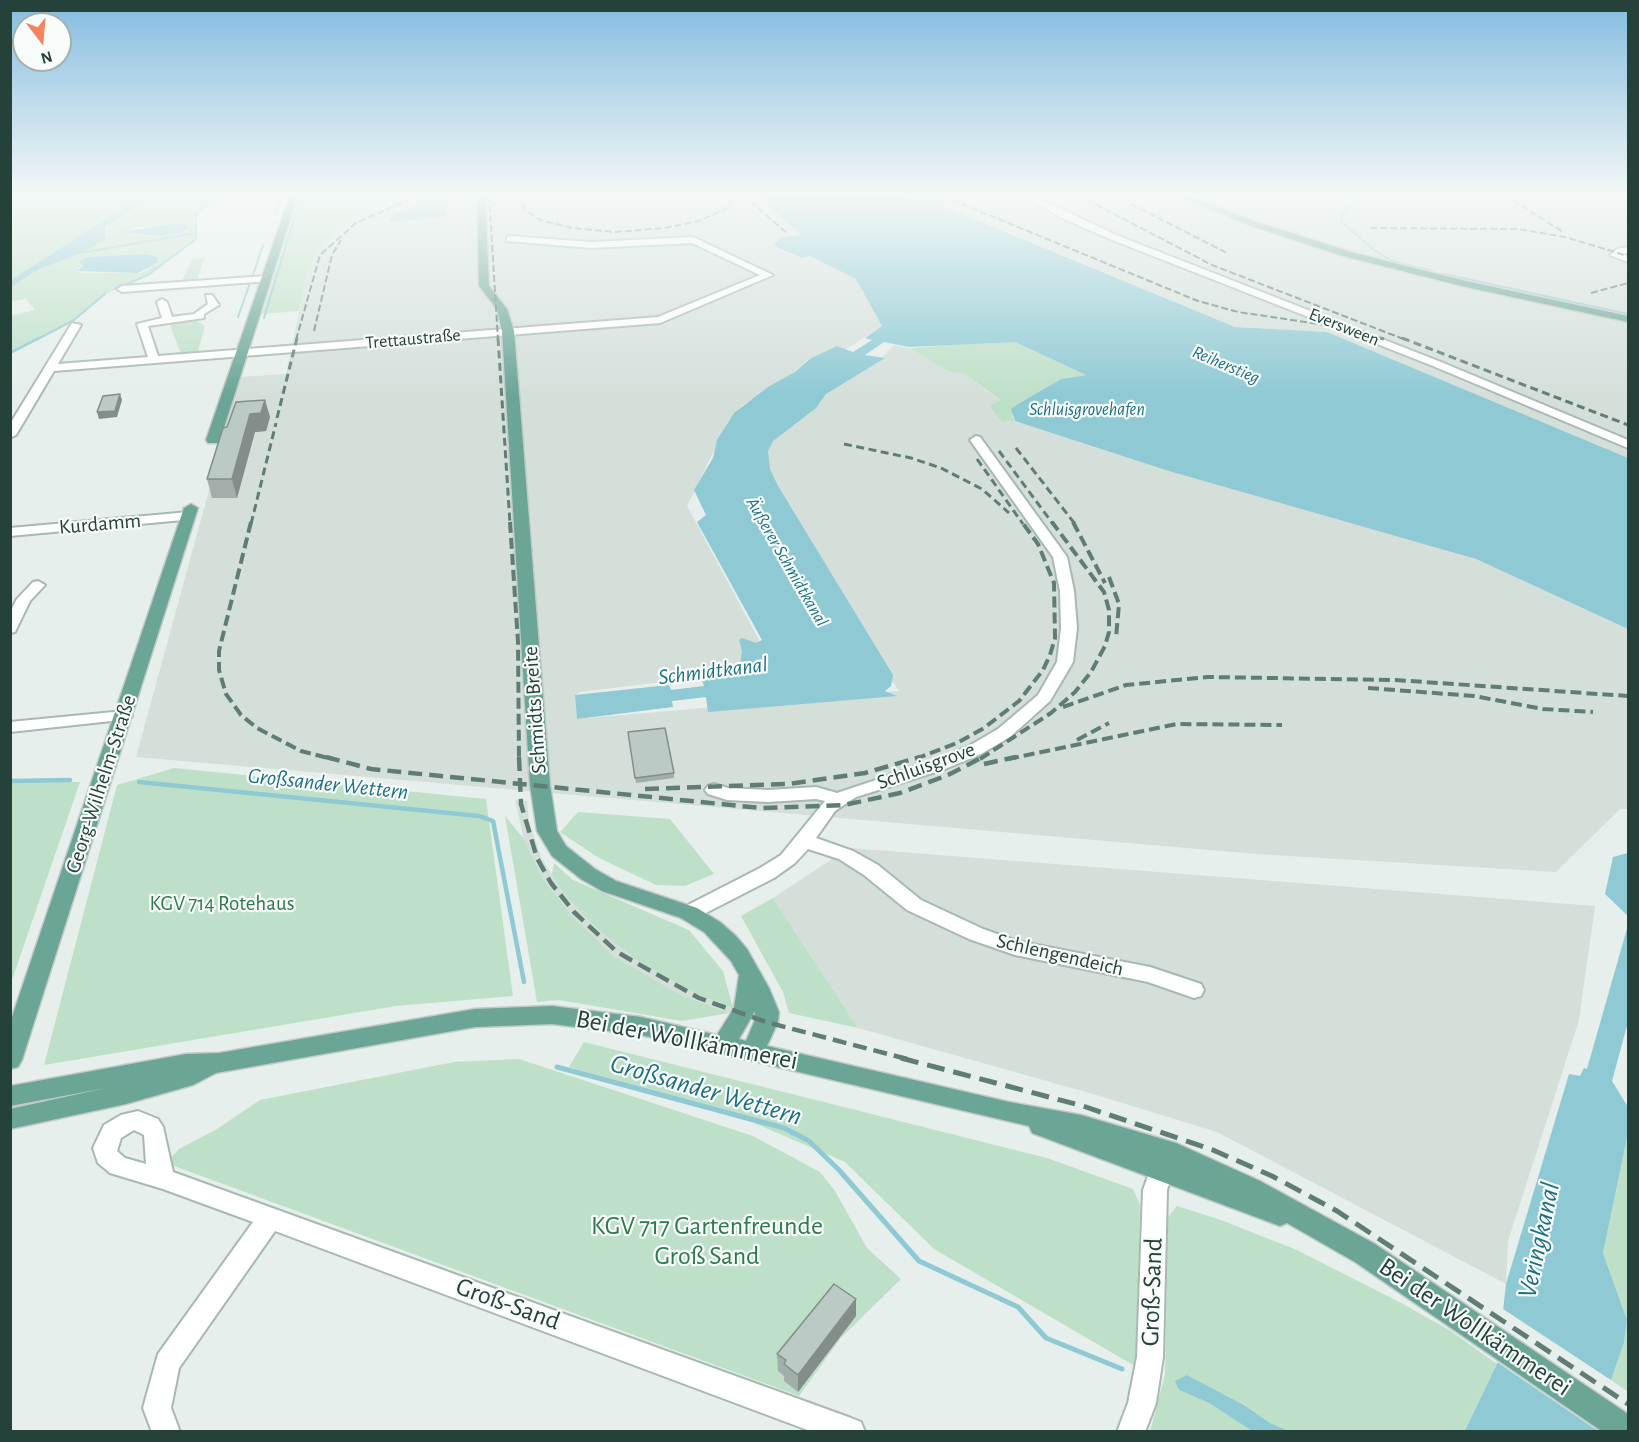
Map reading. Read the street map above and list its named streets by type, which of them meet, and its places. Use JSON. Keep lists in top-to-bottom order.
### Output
{
  "streets": {
    "main road": ["Schmidts Breite", "Georg-Wilhelm-Straße", "Bei der Wollkämmerei"],
    "street": [
      "Eversween",
      "Trettaustraße",
      "Kurdamm",
      "Schluisgrove",
      "Schlengendeich",
      "Groß-Sand"
    ]
  },
  "crossings": [
    ["Trettaustraße", "Schmidts Breite"],
    ["Kurdamm", "Georg-Wilhelm-Straße"],
    ["Schmidts Breite", "Schluisgrove"],
    ["Schmidts Breite", "Bei der Wollkämmerei"],
    ["Schluisgrove", "Schlengendeich"],
    ["Bei der Wollkämmerei", "Groß-Sand"]
  ],
  "water": [
    "Reiherstieg",
    "Schluisgrovehafen",
    "Äußerer Schmidtkanal",
    "Schmidtkanal",
    "Großsander Wettern",
    "Veringkanal"
  ],
  "parks": ["KGV 714 Rotehaus", "KGV 717 Gartenfreunde Groß Sand"],
  "north": "bottom"
}
